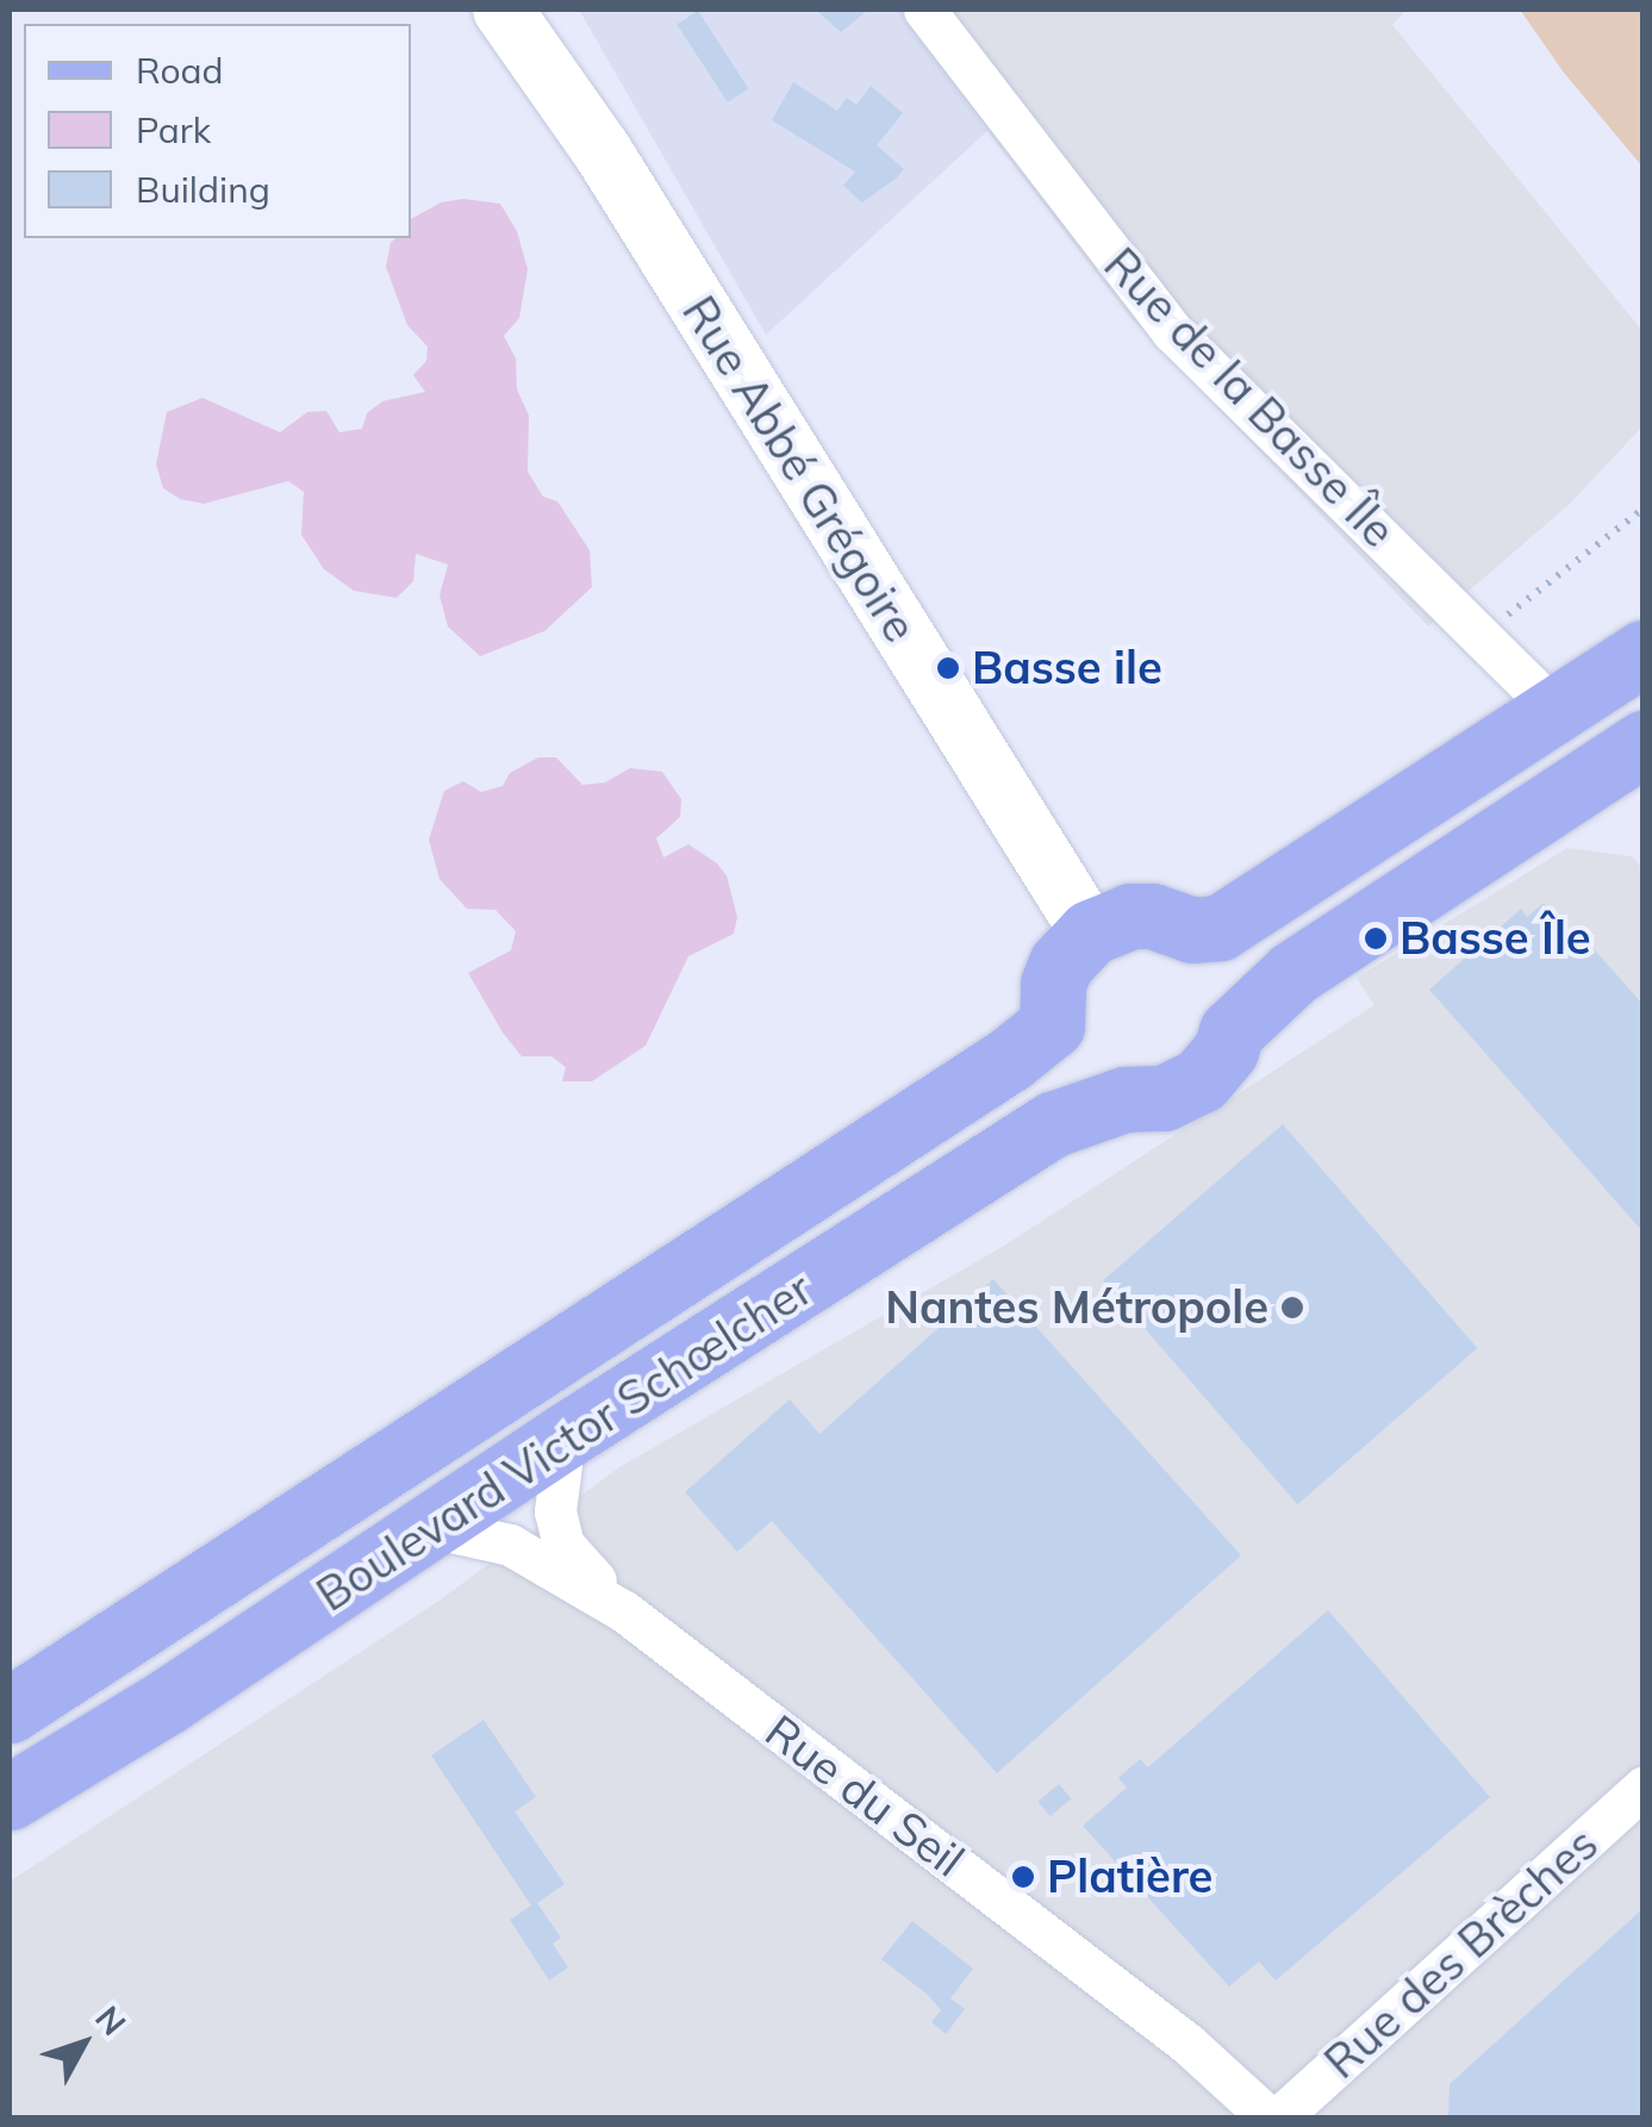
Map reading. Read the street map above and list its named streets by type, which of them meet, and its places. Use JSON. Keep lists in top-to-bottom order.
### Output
{
  "streets": {
    "main road": ["Boulevard Victor Schœlcher"],
    "street": [
      "Rue de la Basse Île",
      "Rue Abbé Grégoire",
      "Rue du Seil",
      "Rue des Brèches"
    ]
  },
  "crossings": [
    ["Rue Abbé Grégoire", "Boulevard Victor Schœlcher"],
    ["Boulevard Victor Schœlcher", "Rue du Seil"]
  ],
  "places": [
    "Basse ile",
    "Basse Île",
    "Nantes Métropole",
    "Platière"
  ],
  "legend": ["Road", "Park", "Building"],
  "north": "top right"
}
